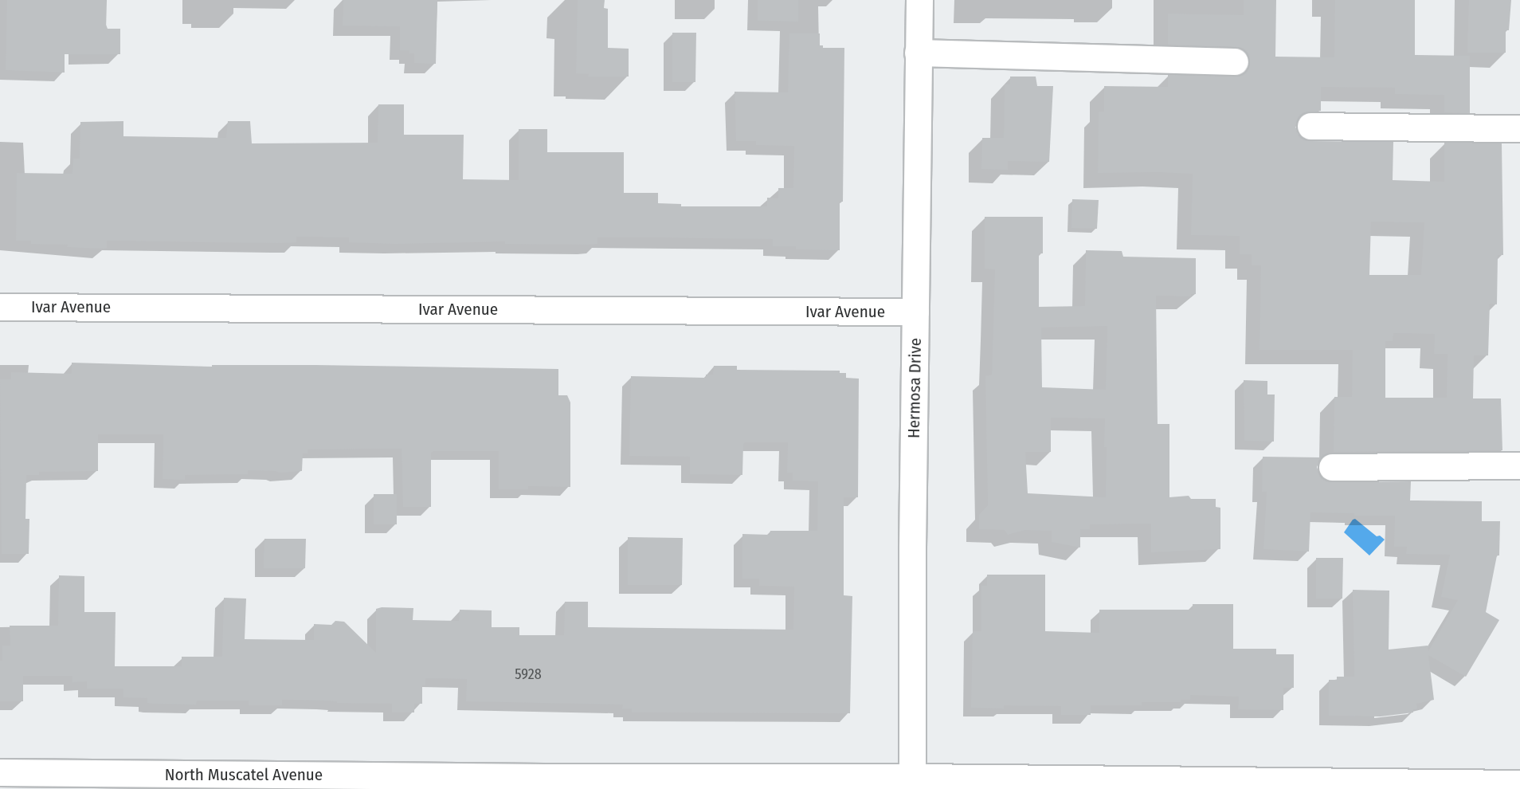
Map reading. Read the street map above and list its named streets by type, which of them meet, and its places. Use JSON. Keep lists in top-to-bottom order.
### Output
{
  "streets": {
    "street": ["Ivar Avenue", "Hermosa Drive", "North Muscatel Avenue"]
  },
  "crossings": [
    ["Ivar Avenue", "Hermosa Drive"],
    ["Hermosa Drive", "North Muscatel Avenue"]
  ],
  "house_numbers": ["5928"]
}
